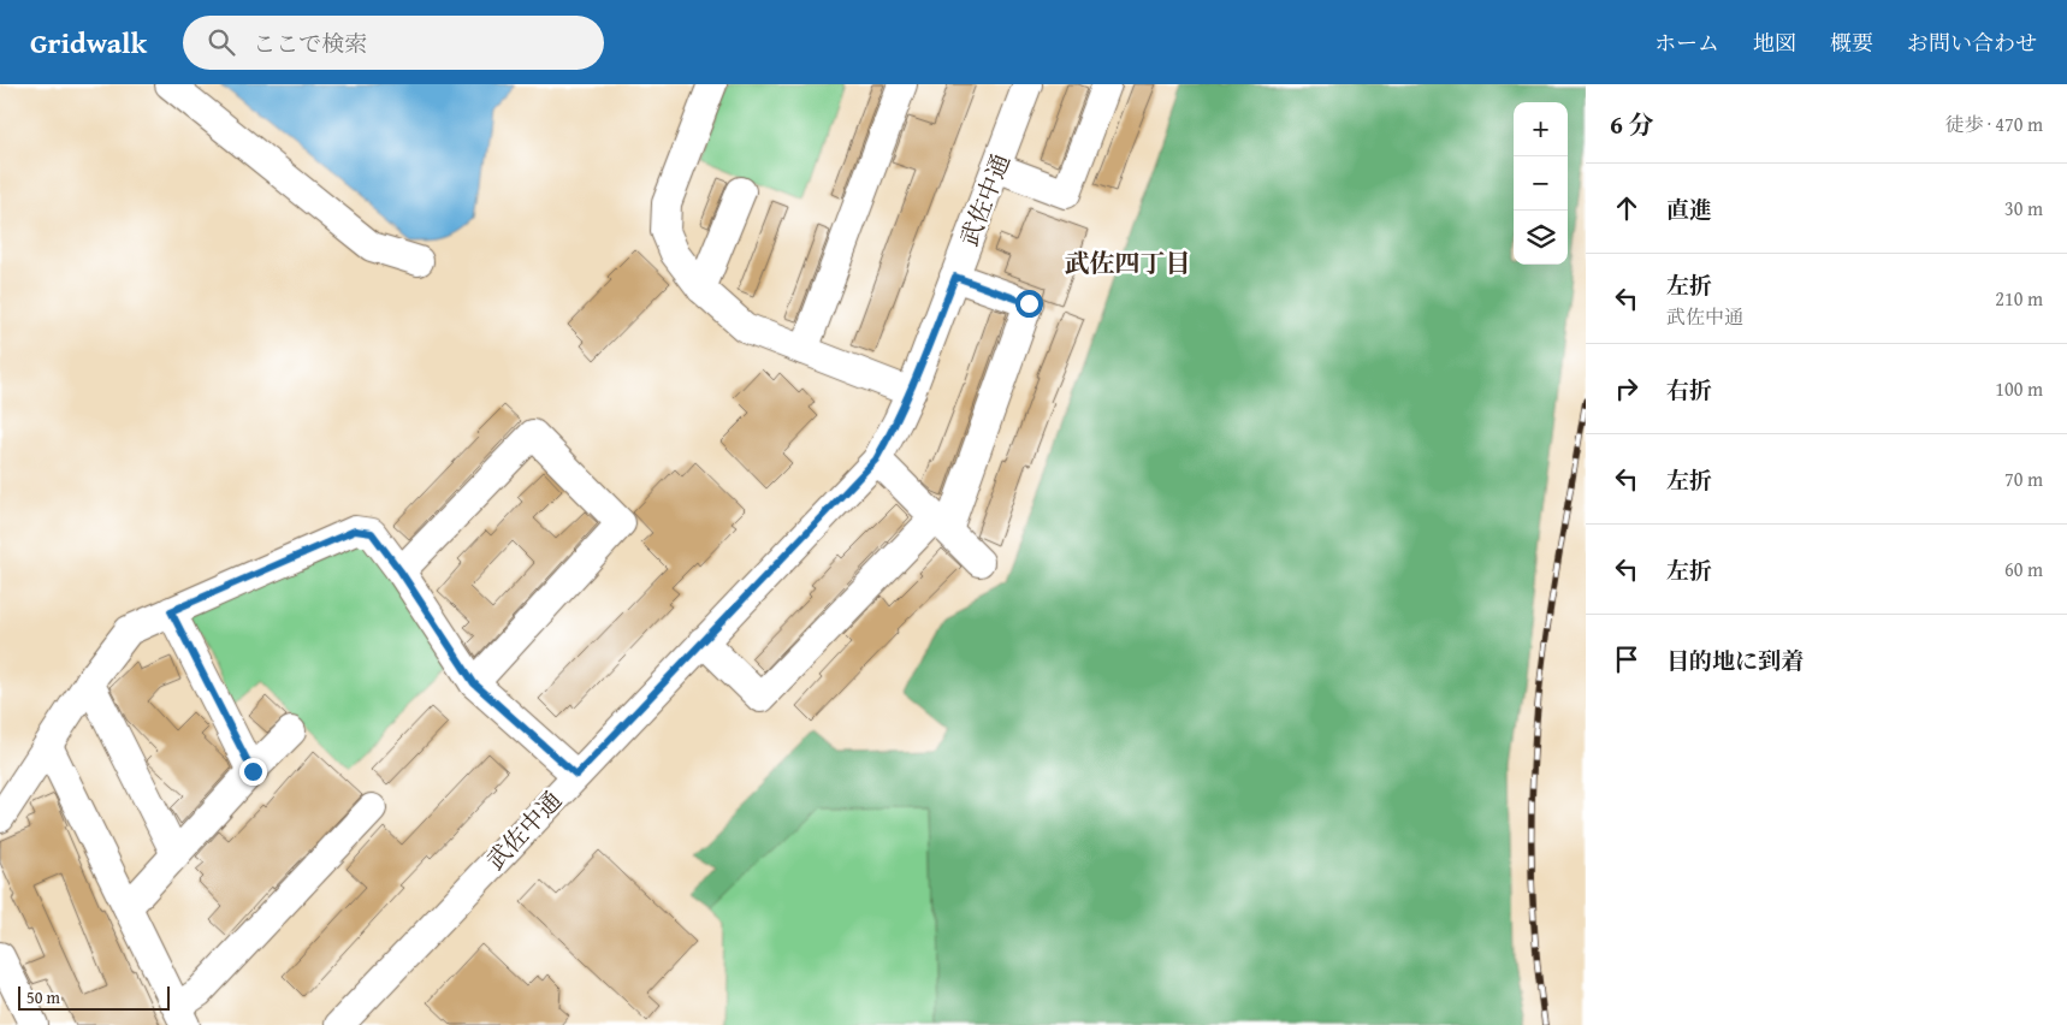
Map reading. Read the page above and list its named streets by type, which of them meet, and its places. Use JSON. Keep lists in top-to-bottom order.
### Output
{
  "streets": {
    "street": ["武佐中通"]
  },
  "districts": ["武佐四丁目"],
  "scale_bar": "50 m",
  "page": {
    "header": "Gridwalk",
    "search": "ここで検索",
    "nav": [
      "ホーム",
      "地図",
      "概要",
      "お問い合わせ"
    ],
    "heading": ["6 分", "徒歩 · 470 m"],
    "map_buttons": ["+", "−"],
    "list": [
      ["直進", "30 m"],
      ["左折", "武佐中通", "210 m"],
      ["右折", "100 m"],
      ["左折", "70 m"],
      ["左折", "60 m"],
      "目的地に到着"
    ],
    "scale": "50 m"
  }
}
